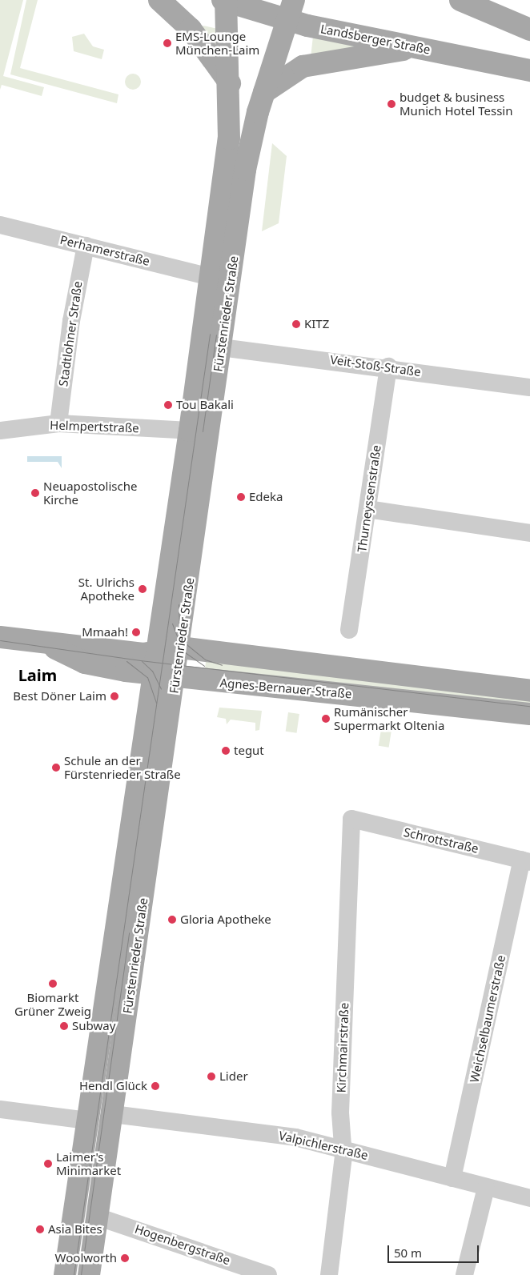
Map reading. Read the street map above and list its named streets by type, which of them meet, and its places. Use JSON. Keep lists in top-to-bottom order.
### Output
{
  "streets": {
    "main road": ["Landsberger Straße", "Fürstenrieder Straße", "Agnes-Bernauer-Straße"],
    "street": [
      "Perhamerstraße",
      "Stadtlohner Straße",
      "Veit-Stoß-Straße",
      "Helmpertstraße",
      "Thurneyssenstraße",
      "Schrottstraße",
      "Weichselbaumerstraße",
      "Kirchmairstraße",
      "Valpichlerstraße",
      "Hogenbergstraße"
    ]
  },
  "crossings": [
    ["Landsberger Straße", "Fürstenrieder Straße"],
    ["Perhamerstraße", "Fürstenrieder Straße"],
    ["Perhamerstraße", "Stadtlohner Straße"],
    ["Fürstenrieder Straße", "Veit-Stoß-Straße"],
    ["Fürstenrieder Straße", "Helmpertstraße"],
    ["Fürstenrieder Straße", "Agnes-Bernauer-Straße"],
    ["Fürstenrieder Straße", "Valpichlerstraße"],
    ["Fürstenrieder Straße", "Hogenbergstraße"],
    ["Stadtlohner Straße", "Helmpertstraße"],
    ["Veit-Stoß-Straße", "Thurneyssenstraße"],
    ["Schrottstraße", "Weichselbaumerstraße"],
    ["Schrottstraße", "Kirchmairstraße"],
    ["Weichselbaumerstraße", "Valpichlerstraße"],
    ["Kirchmairstraße", "Valpichlerstraße"]
  ],
  "districts": ["Laim"],
  "places": [
    "EMS-Lounge München-Laim",
    "budget & business Munich Hotel Tessin",
    "KITZ",
    "Tou Bakali",
    "Neuapostolische Kirche",
    "Edeka",
    "St. Ulrichs Apotheke",
    "Mmaah!",
    "Best Döner Laim",
    "Rumänischer Supermarkt Oltenia",
    "tegut",
    "Schule an der Fürstenrieder Straße",
    "Gloria Apotheke",
    "Biomarkt Grüner Zweig",
    "Subway",
    "Lider",
    "Hendl Glück",
    "Laimer's Minimarket",
    "Asia Bites",
    "Woolworth"
  ],
  "scale_bar": "50 m"
}
